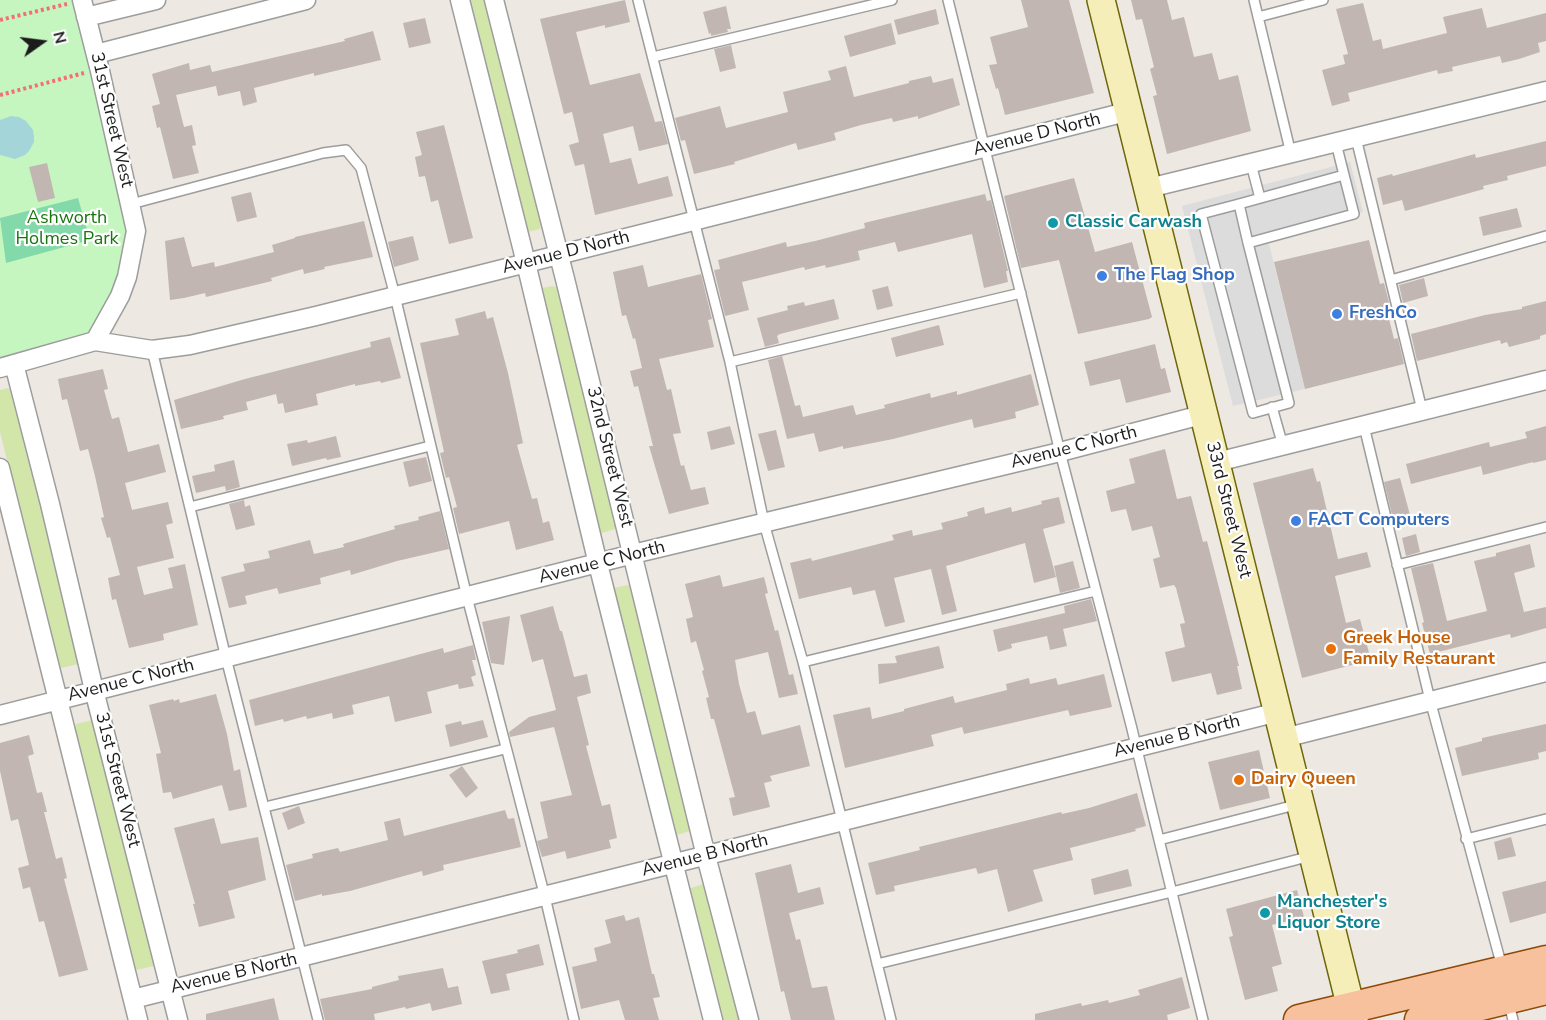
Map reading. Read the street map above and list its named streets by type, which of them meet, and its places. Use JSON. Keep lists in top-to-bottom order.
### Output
{
  "streets": {
    "main road": ["33rd Street West"],
    "street": [
      "31st Street West",
      "Avenue D North",
      "Avenue C North",
      "32nd Street West",
      "Avenue B North"
    ]
  },
  "crossings": [
    ["31st Street West", "Avenue D North"],
    ["31st Street West", "Avenue C North"],
    ["31st Street West", "Avenue B North"],
    ["Avenue D North", "32nd Street West"],
    ["Avenue D North", "33rd Street West"],
    ["Avenue C North", "32nd Street West"],
    ["Avenue C North", "33rd Street West"],
    ["32nd Street West", "Avenue B North"],
    ["33rd Street West", "Avenue B North"]
  ],
  "parks": ["Ashworth Holmes Park"],
  "places": [
    "Classic Carwash",
    "The Flag Shop",
    "FreshCo",
    "FACT Computers",
    "Greek House Family Restaurant",
    "Dairy Queen",
    "Manchester's Liquor Store"
  ],
  "north": "right"
}
